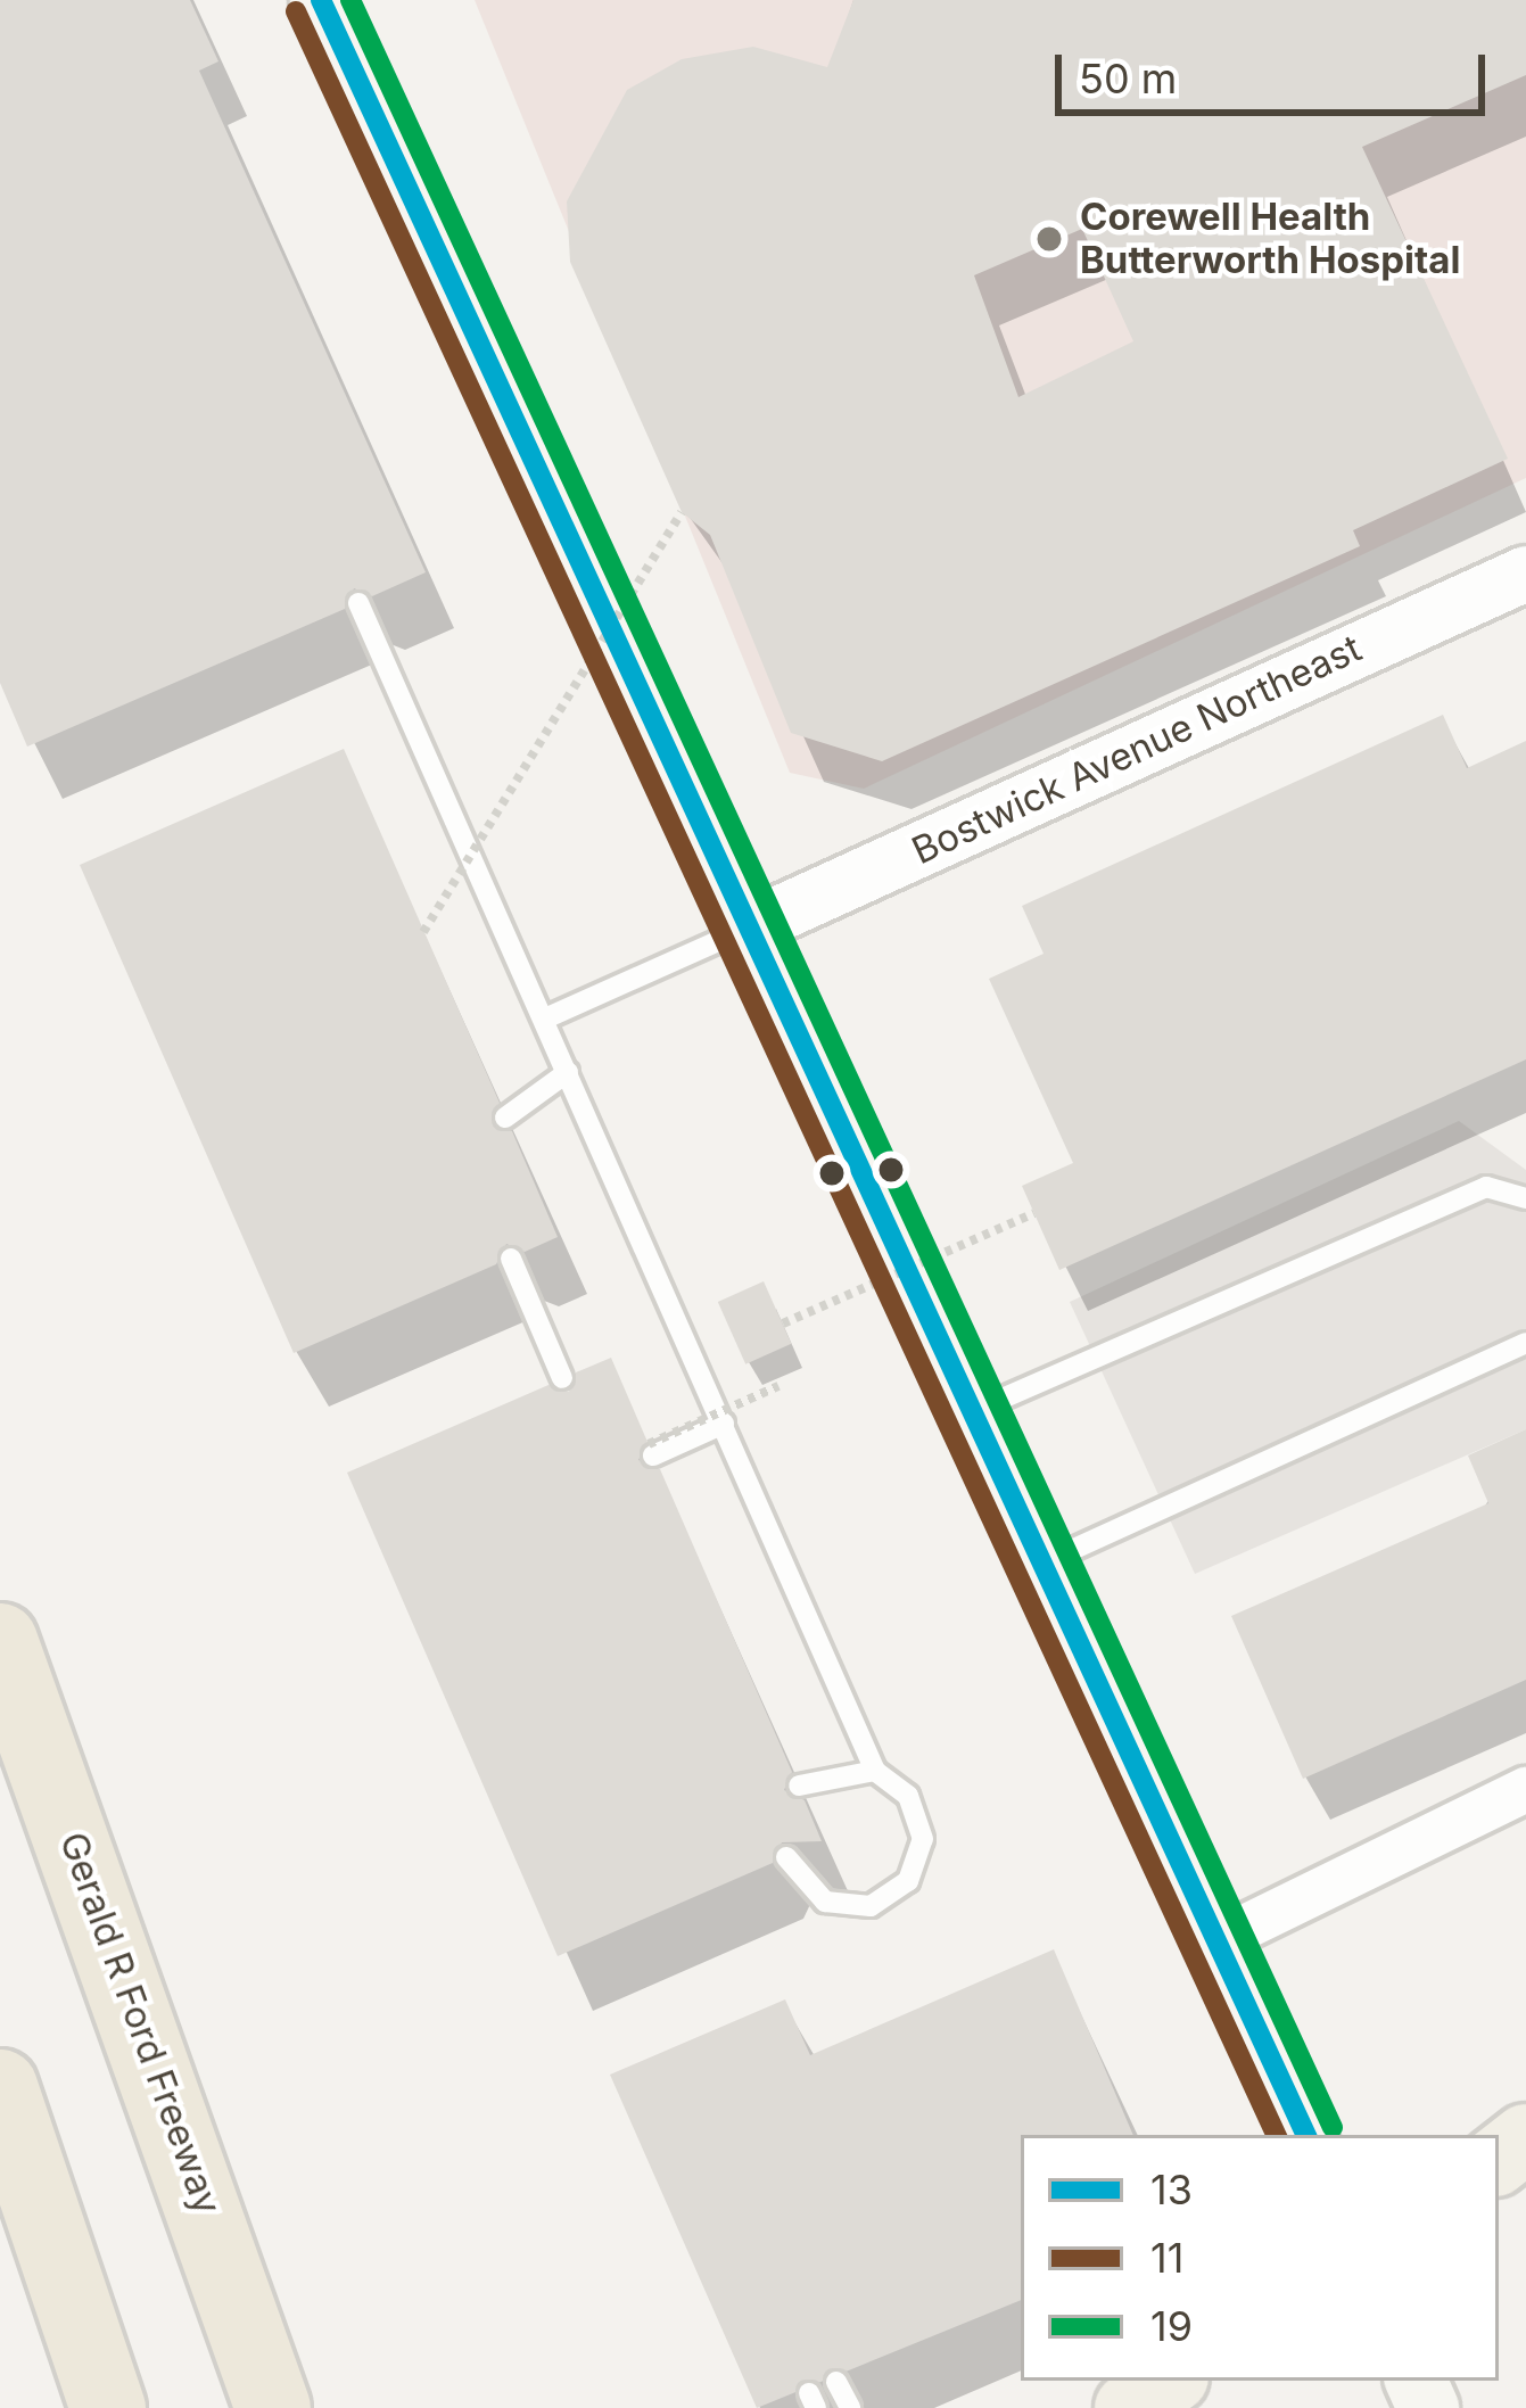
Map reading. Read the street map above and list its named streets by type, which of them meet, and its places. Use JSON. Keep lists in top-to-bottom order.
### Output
{
  "streets": {
    "highway": ["Gerald R Ford Freeway"],
    "street": ["Bostwick Avenue Northeast"]
  },
  "places": ["Corewell Health Butterworth Hospital"],
  "lines": ["transit line 13", "transit line 19", "transit line 11"],
  "legend": ["13", "11", "19"],
  "scale_bar": "50 m"
}
